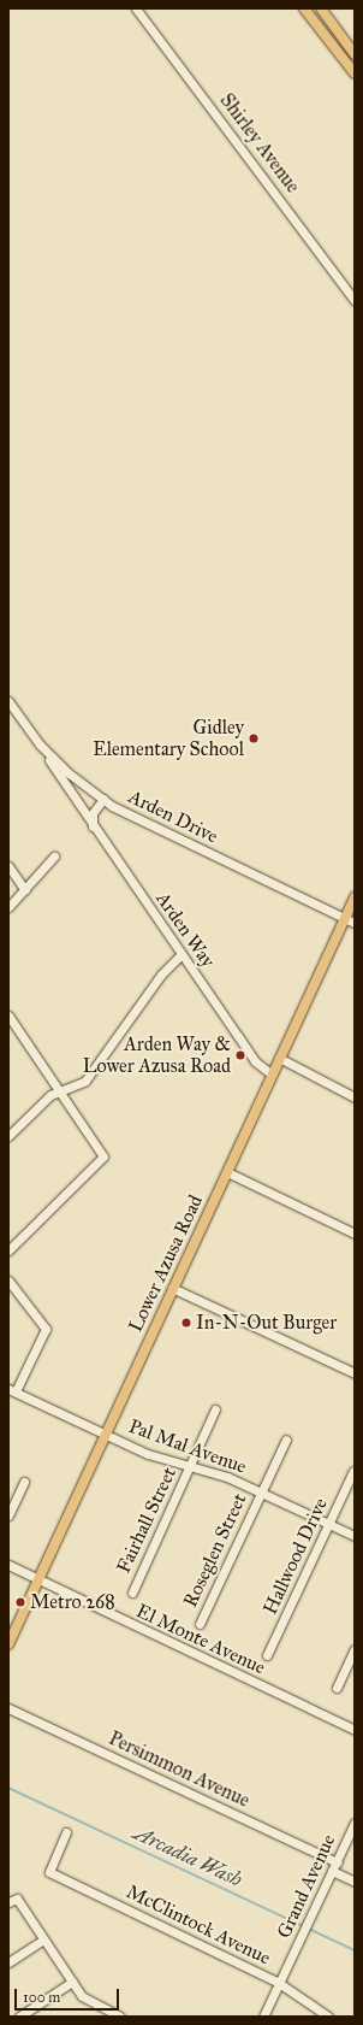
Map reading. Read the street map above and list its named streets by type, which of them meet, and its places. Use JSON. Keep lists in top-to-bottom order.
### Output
{
  "streets": {
    "main road": ["Lower Azusa Road"],
    "street": [
      "Shirley Avenue",
      "Arden Drive",
      "Arden Way",
      "Pal Mal Avenue",
      "Fairhall Street",
      "Roseglen Street",
      "Hallwood Drive",
      "El Monte Avenue",
      "Persimmon Avenue",
      "Grand Avenue",
      "McClintock Avenue"
    ]
  },
  "crossings": [
    ["Arden Drive", "Arden Way"],
    ["Arden Drive", "Lower Azusa Road"],
    ["Arden Way", "Lower Azusa Road"],
    ["Lower Azusa Road", "Pal Mal Avenue"],
    ["Lower Azusa Road", "El Monte Avenue"],
    ["Pal Mal Avenue", "Fairhall Street"],
    ["Pal Mal Avenue", "Roseglen Street"],
    ["Pal Mal Avenue", "Hallwood Drive"],
    ["Persimmon Avenue", "Grand Avenue"],
    ["Grand Avenue", "McClintock Avenue"]
  ],
  "water": ["Arcadia Wash"],
  "places": [
    "Gidley Elementary School",
    "Arden Way & Lower Azusa Road",
    "In-N-Out Burger",
    "Metro 268"
  ],
  "scale_bar": "100 m"
}
